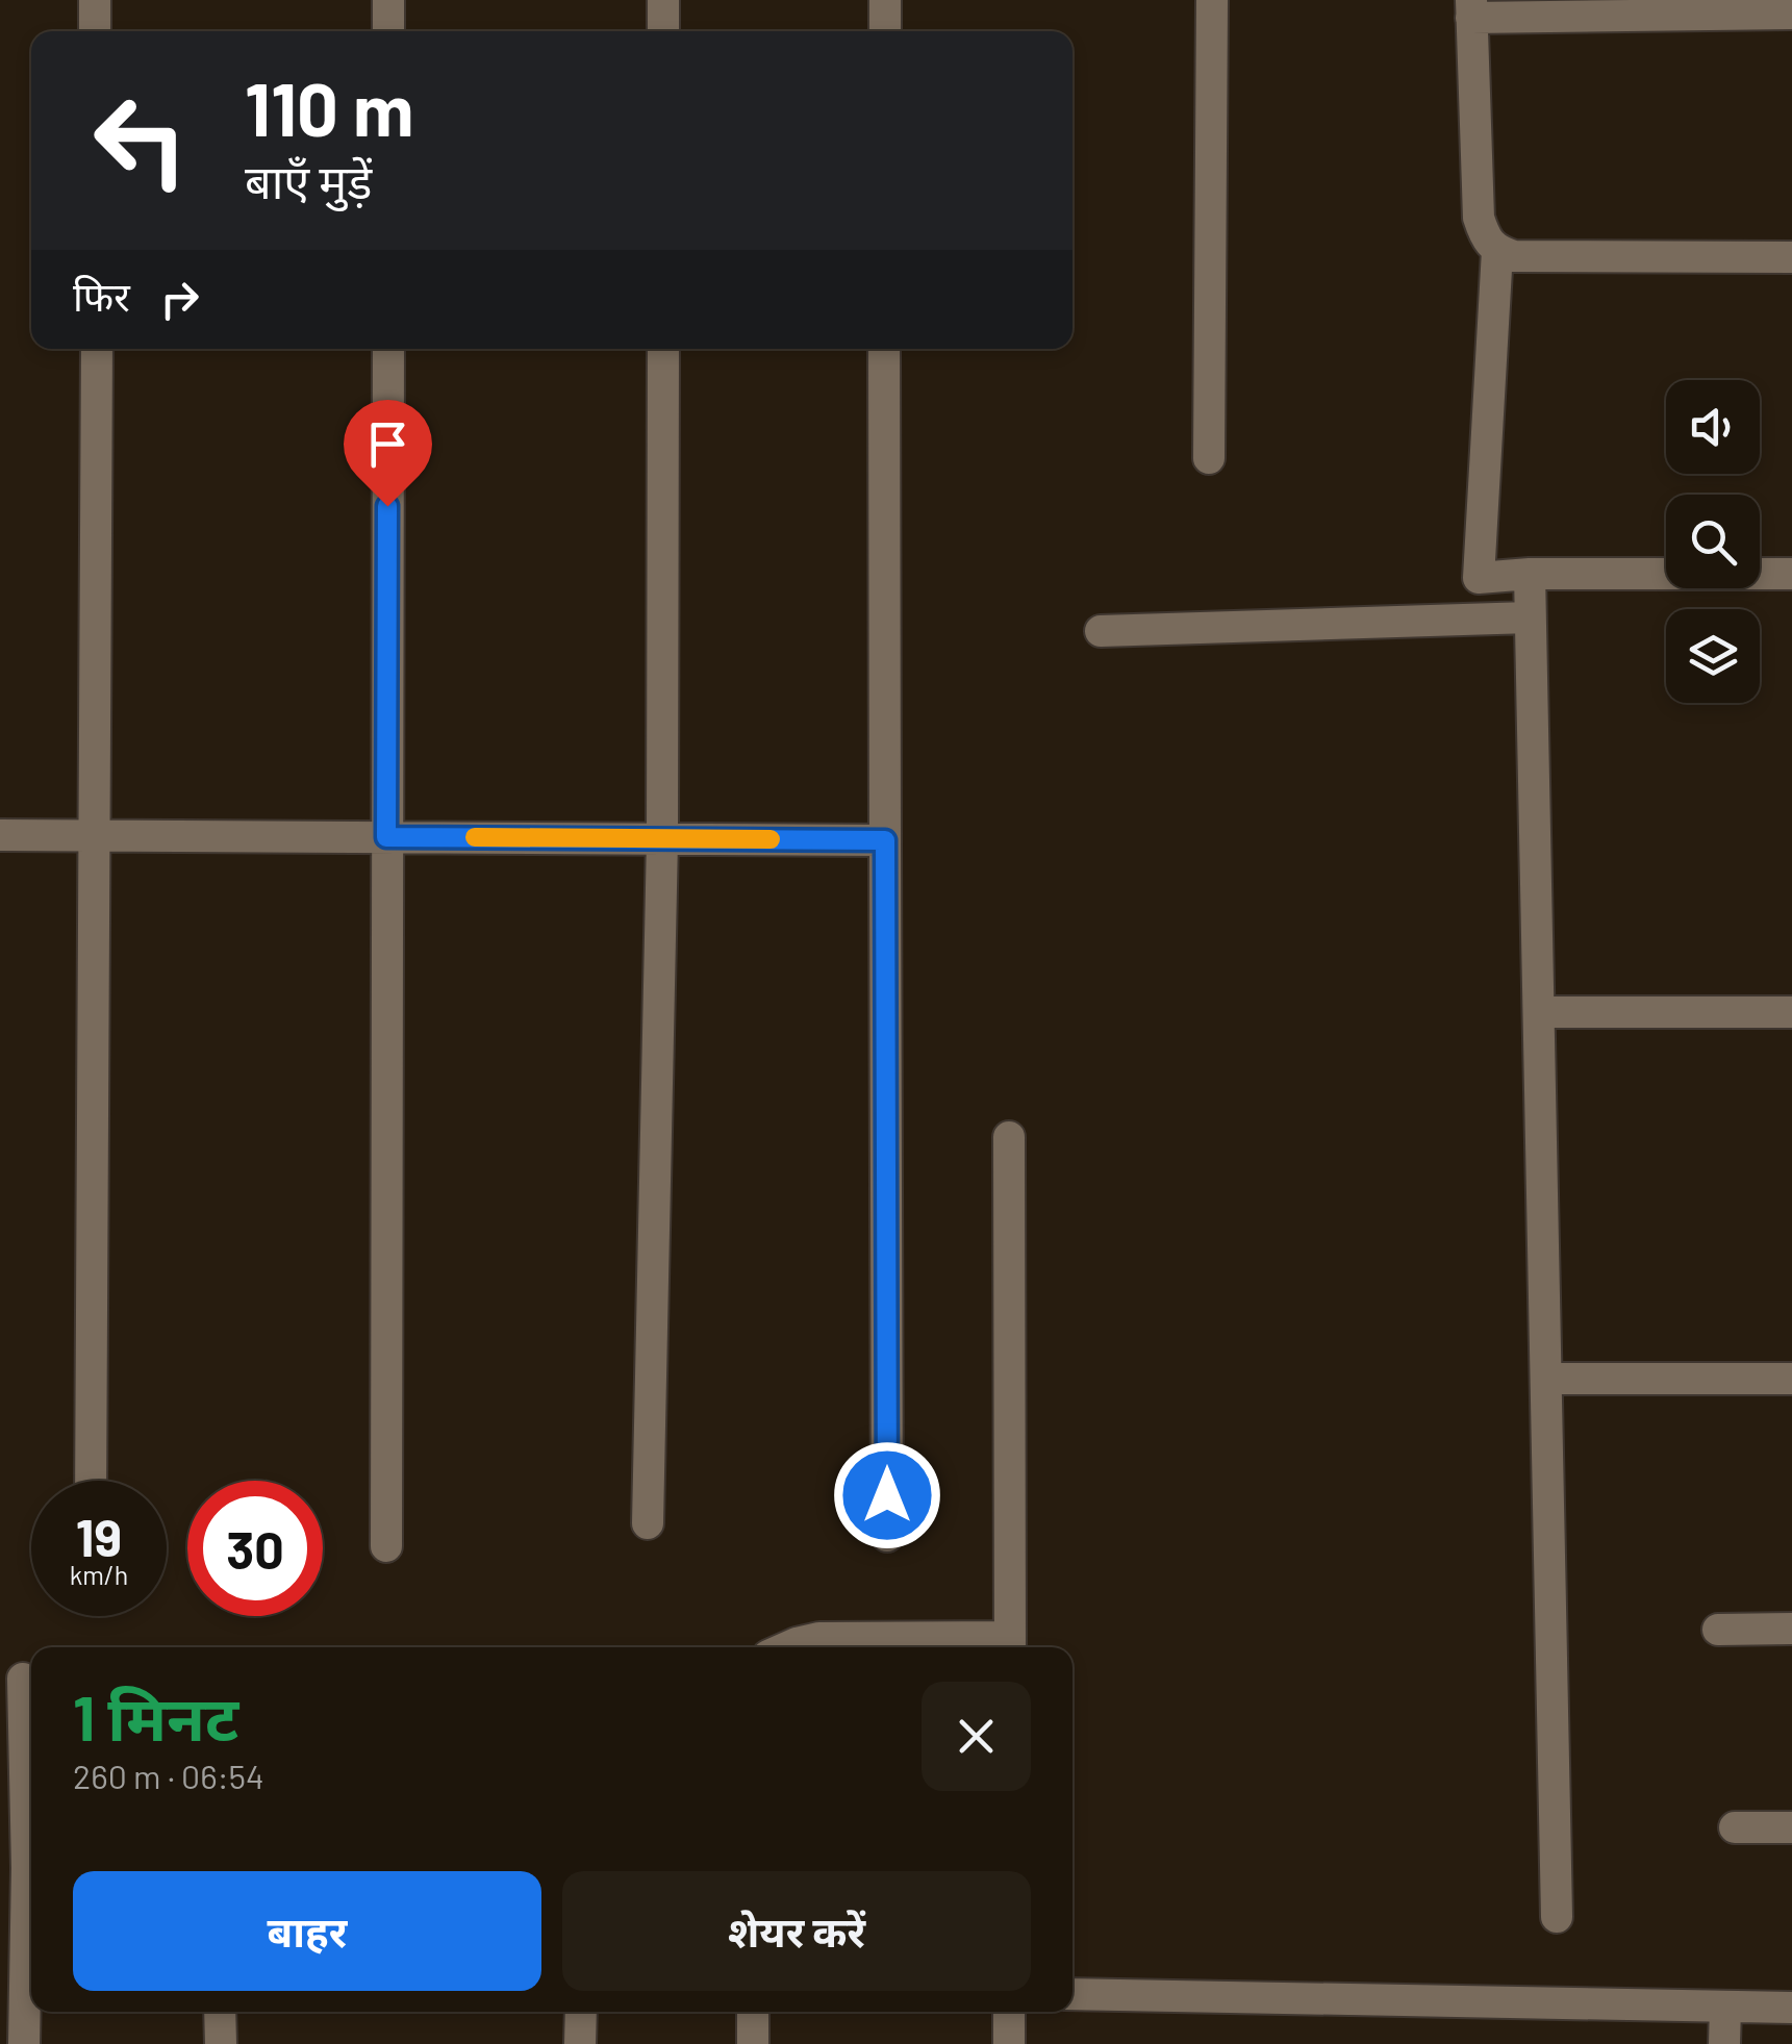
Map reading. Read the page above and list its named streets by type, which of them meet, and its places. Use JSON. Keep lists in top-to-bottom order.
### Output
{
  "page": {
    "turn": ["110 m", "बाएँ मुड़ें"],
    "then": "फिर",
    "speed": "19 km/h",
    "limit": "30",
    "heading": ["1 मिनट", "260 m · 06:54"],
    "buttons": ["बाहर", "शेयर करें"]
  }
}
